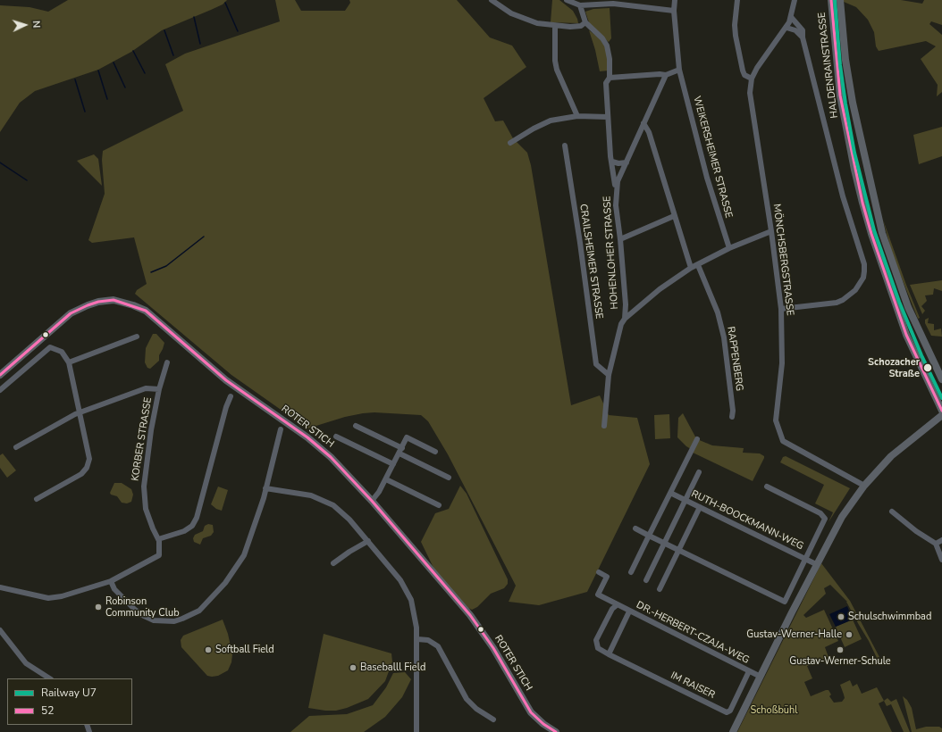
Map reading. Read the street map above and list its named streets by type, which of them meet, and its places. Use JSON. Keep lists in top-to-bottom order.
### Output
{
  "streets": {
    "main road": ["HALDENRAINSTRASSE", "ROTER STICH"],
    "street": [
      "WEIKERSHEIMER STRASSE",
      "HOHENLOHER STRASSE",
      "MÖNCHSBERGSTRASSE",
      "CRAILSHEIMER STRASSE",
      "RAPPENBERG",
      "KORBER STRASSE",
      "RUTH-BOOCKMANN-WEG",
      "DR.-HERBERT-CZAJA-WEG",
      "IM RAISER"
    ]
  },
  "crossings": [
    ["HOHENLOHER STRASSE", "CRAILSHEIMER STRASSE"],
    ["DR.-HERBERT-CZAJA-WEG", "IM RAISER"]
  ],
  "parks": ["Schoßbühl"],
  "places": [
    "Schozacher Straße",
    "Robinson Community Club",
    "Schulschwimmbad",
    "Gustav-Werner-Halle",
    "Softball Field",
    "Gustav-Werner-Schule",
    "Baseballl Field"
  ],
  "lines": ["rail line U7", "transit line 52"],
  "legend": ["Railway U7", "52"],
  "north": "right"
}
